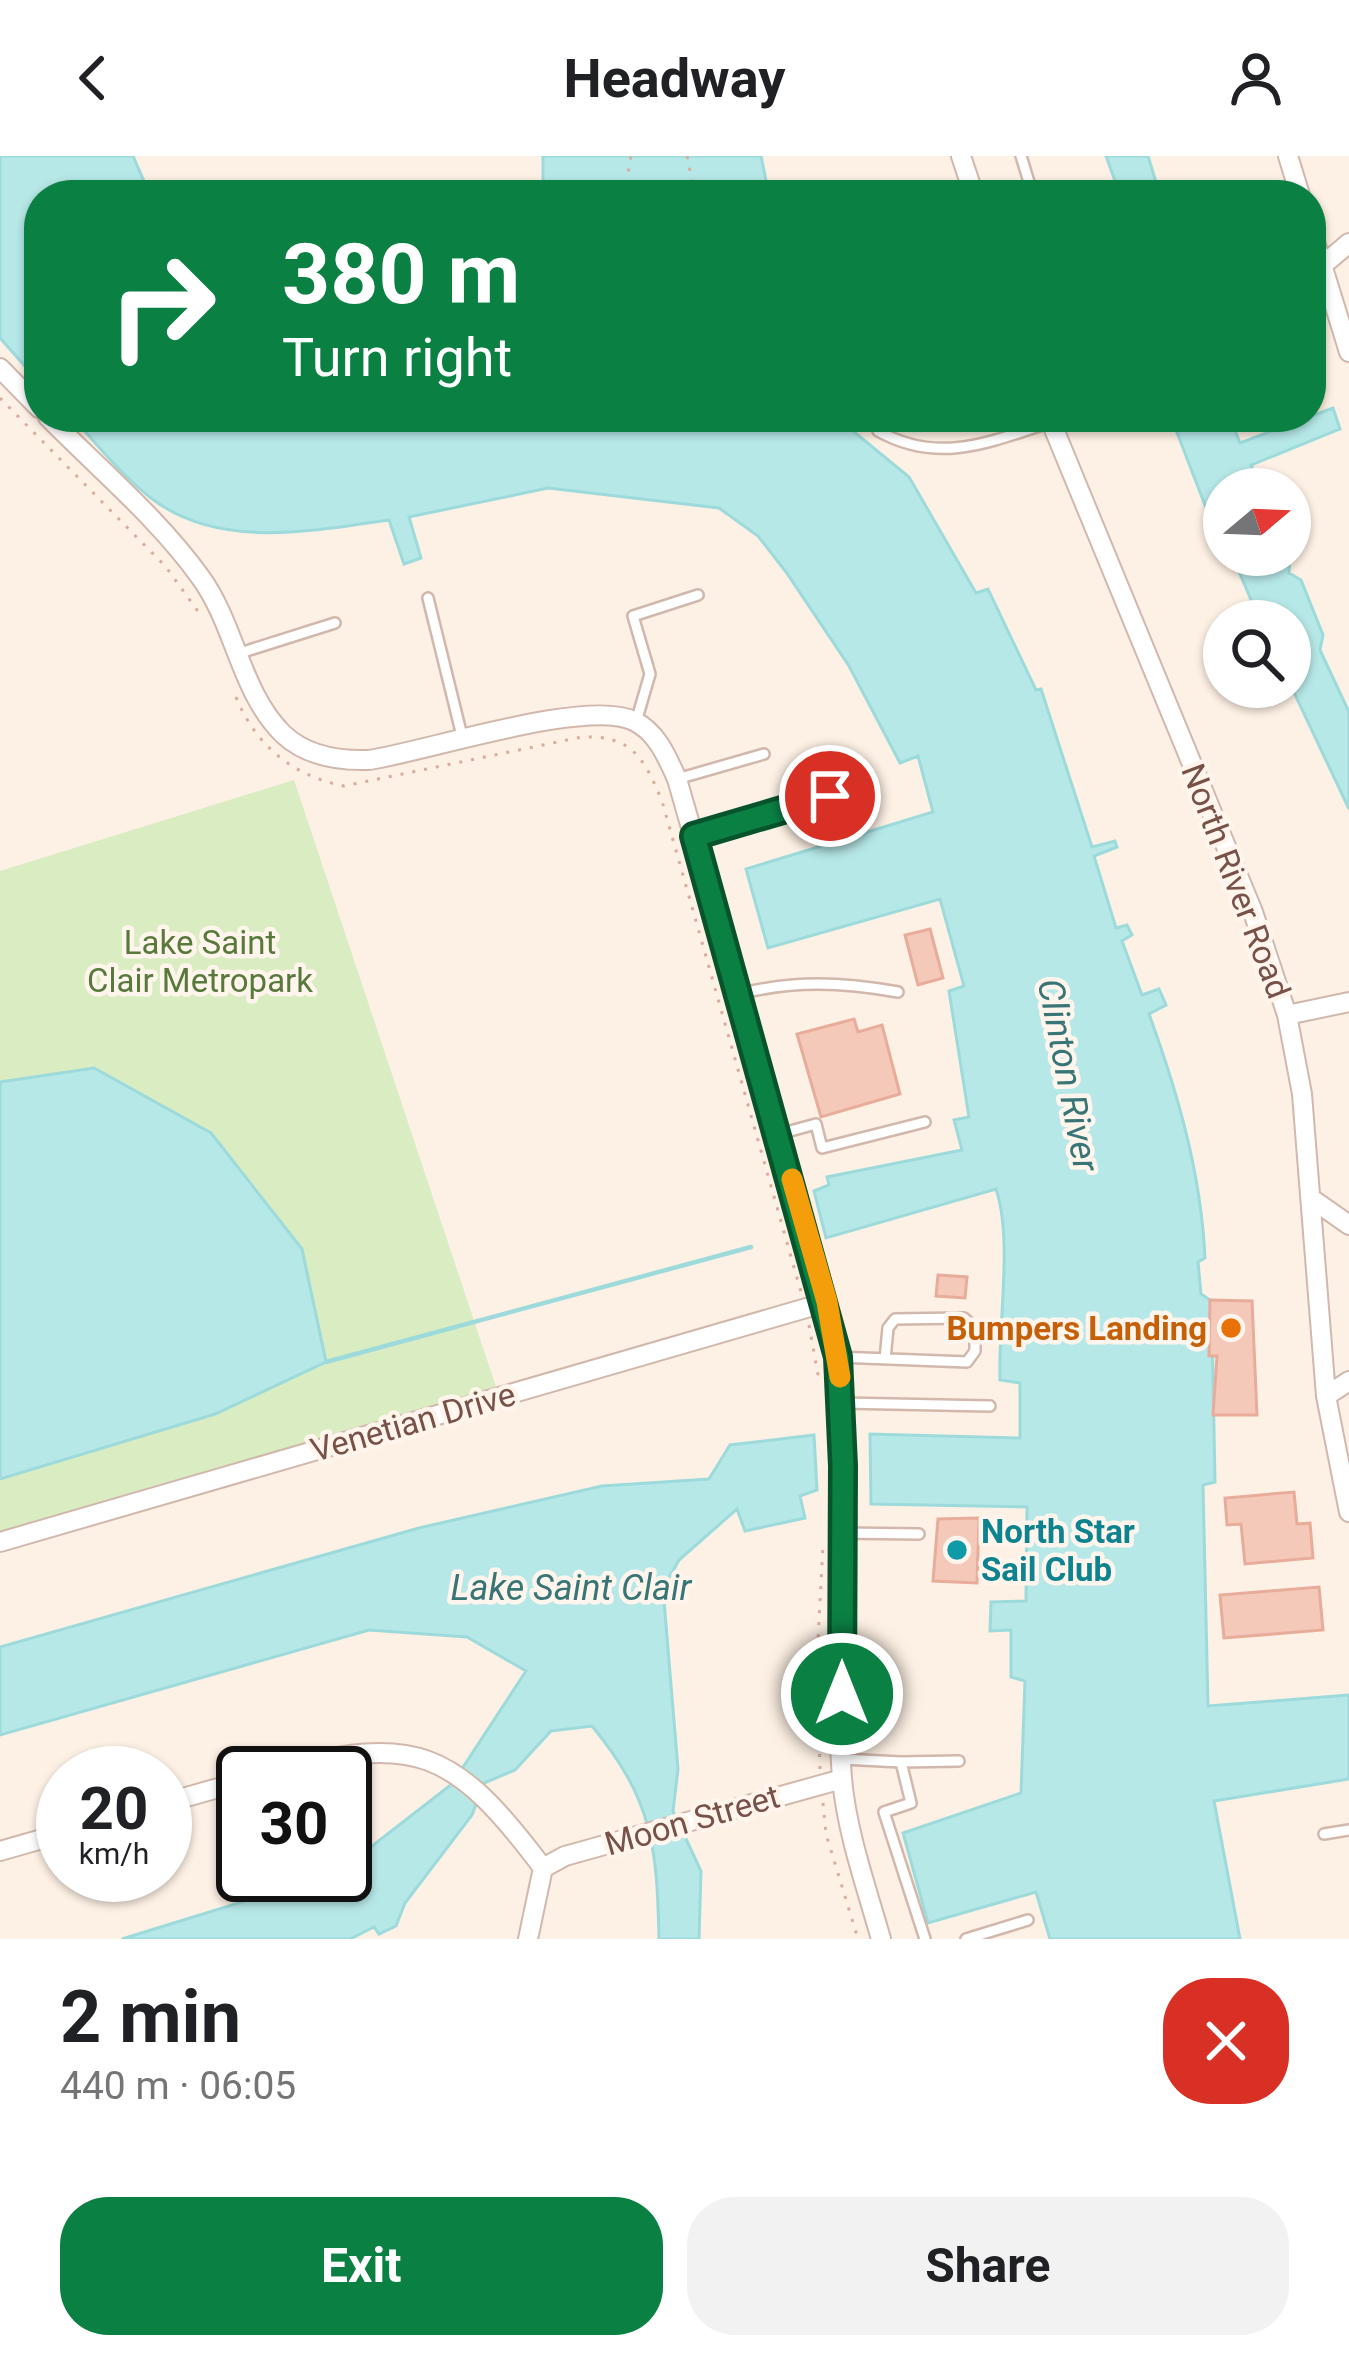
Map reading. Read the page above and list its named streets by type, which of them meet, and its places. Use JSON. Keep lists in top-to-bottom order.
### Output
{
  "streets": {
    "street": ["North River Road", "Venetian Drive", "Moon Street"]
  },
  "water": ["Clinton River", "Lake Saint Clair"],
  "parks": ["Lake Saint Clair Metropark"],
  "places": ["Bumpers Landing", "North Star Sail Club"],
  "north": "right",
  "page": {
    "header": "Headway",
    "turn": ["380 m", "Turn right"],
    "speed": "20 km/h",
    "limit": "30",
    "heading": ["2 min", "440 m · 06:05"],
    "buttons": ["Exit", "Share"]
  }
}
